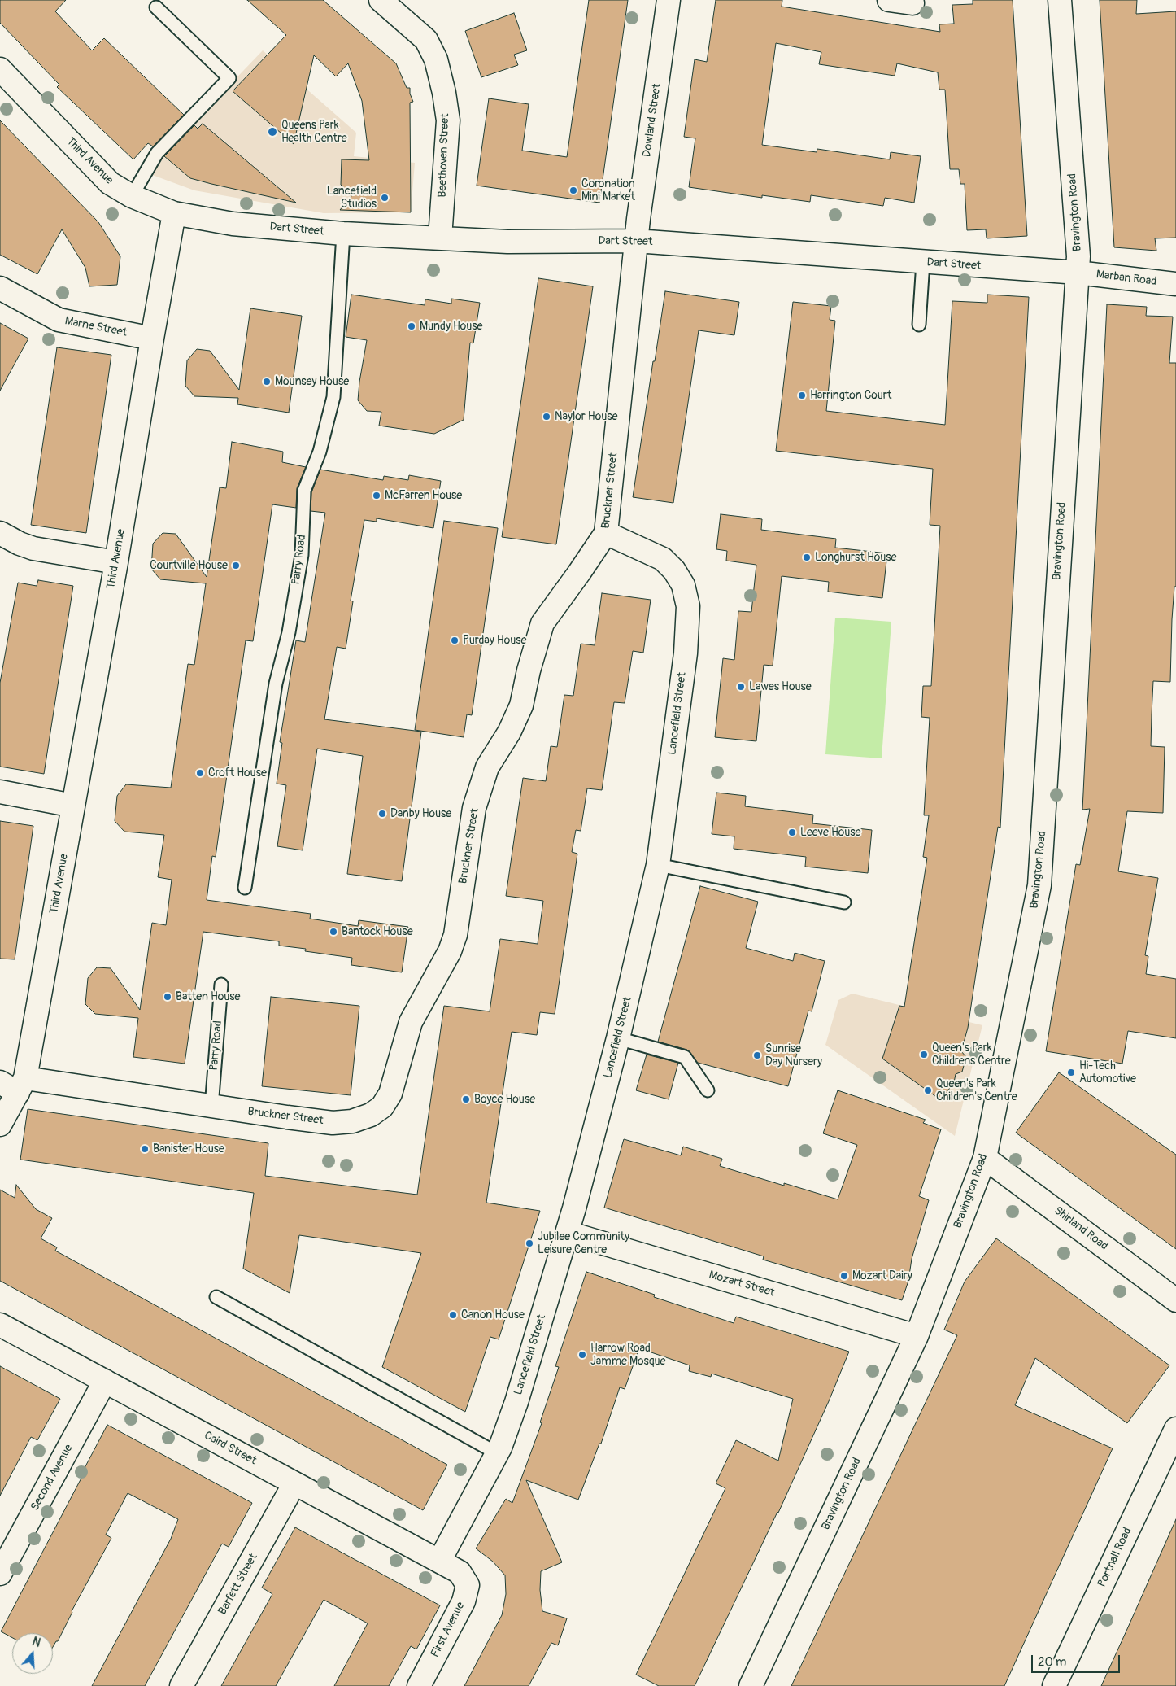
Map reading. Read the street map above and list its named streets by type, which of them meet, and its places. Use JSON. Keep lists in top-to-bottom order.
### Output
{
  "streets": {
    "street": [
      "Dowland Street",
      "Beethoven Street",
      "Third Avenue",
      "Bravington Road",
      "Dart Street",
      "Marban Road",
      "Marne Street",
      "Bruckner Street",
      "Lancefield Street",
      "Shirland Road",
      "Mozart Street",
      "Caird Street",
      "Second Avenue",
      "Portnall Road",
      "Barfett Street",
      "First Avenue"
    ],
    "lane": ["Parry Road"]
  },
  "crossings": [
    ["Dowland Street", "Dart Street"],
    ["Dowland Street", "Bruckner Street"],
    ["Beethoven Street", "Dart Street"],
    ["Third Avenue", "Dart Street"],
    ["Third Avenue", "Marne Street"],
    ["Third Avenue", "Bruckner Street"],
    ["Bravington Road", "Dart Street"],
    ["Bravington Road", "Marban Road"],
    ["Bravington Road", "Shirland Road"],
    ["Bravington Road", "Mozart Street"],
    ["Dart Street", "Marban Road"],
    ["Dart Street", "Bruckner Street"],
    ["Dart Street", "Parry Road"],
    ["Bruckner Street", "Parry Road"],
    ["Bruckner Street", "Lancefield Street"],
    ["Lancefield Street", "Mozart Street"],
    ["Lancefield Street", "Caird Street"],
    ["Caird Street", "Second Avenue"],
    ["Caird Street", "Barfett Street"],
    ["Caird Street", "First Avenue"]
  ],
  "places": [
    "Queens Park Health Centre",
    "Coronation Mini Market",
    "Lancefield Studios",
    "Mundy House",
    "Mounsey House",
    "Harrington Court",
    "Naylor House",
    "McFarren House",
    "Longhurst House",
    "Courtville House",
    "Purday House",
    "Lawes House",
    "Croft House",
    "Danby House",
    "Leeve House",
    "Bantock House",
    "Batten House",
    "Queen's Park Childrens Centre",
    "Sunrise Day Nursery",
    "Hi-Tech Automotive",
    "Queen's Park Children's Centre",
    "Boyce House",
    "Banister House",
    "Jubilee Community Leisure Centre",
    "Mozart Dairy",
    "Canon House",
    "Harrow Road Jamme Mosque"
  ],
  "scale_bar": "20 m",
  "north": "top"
}
